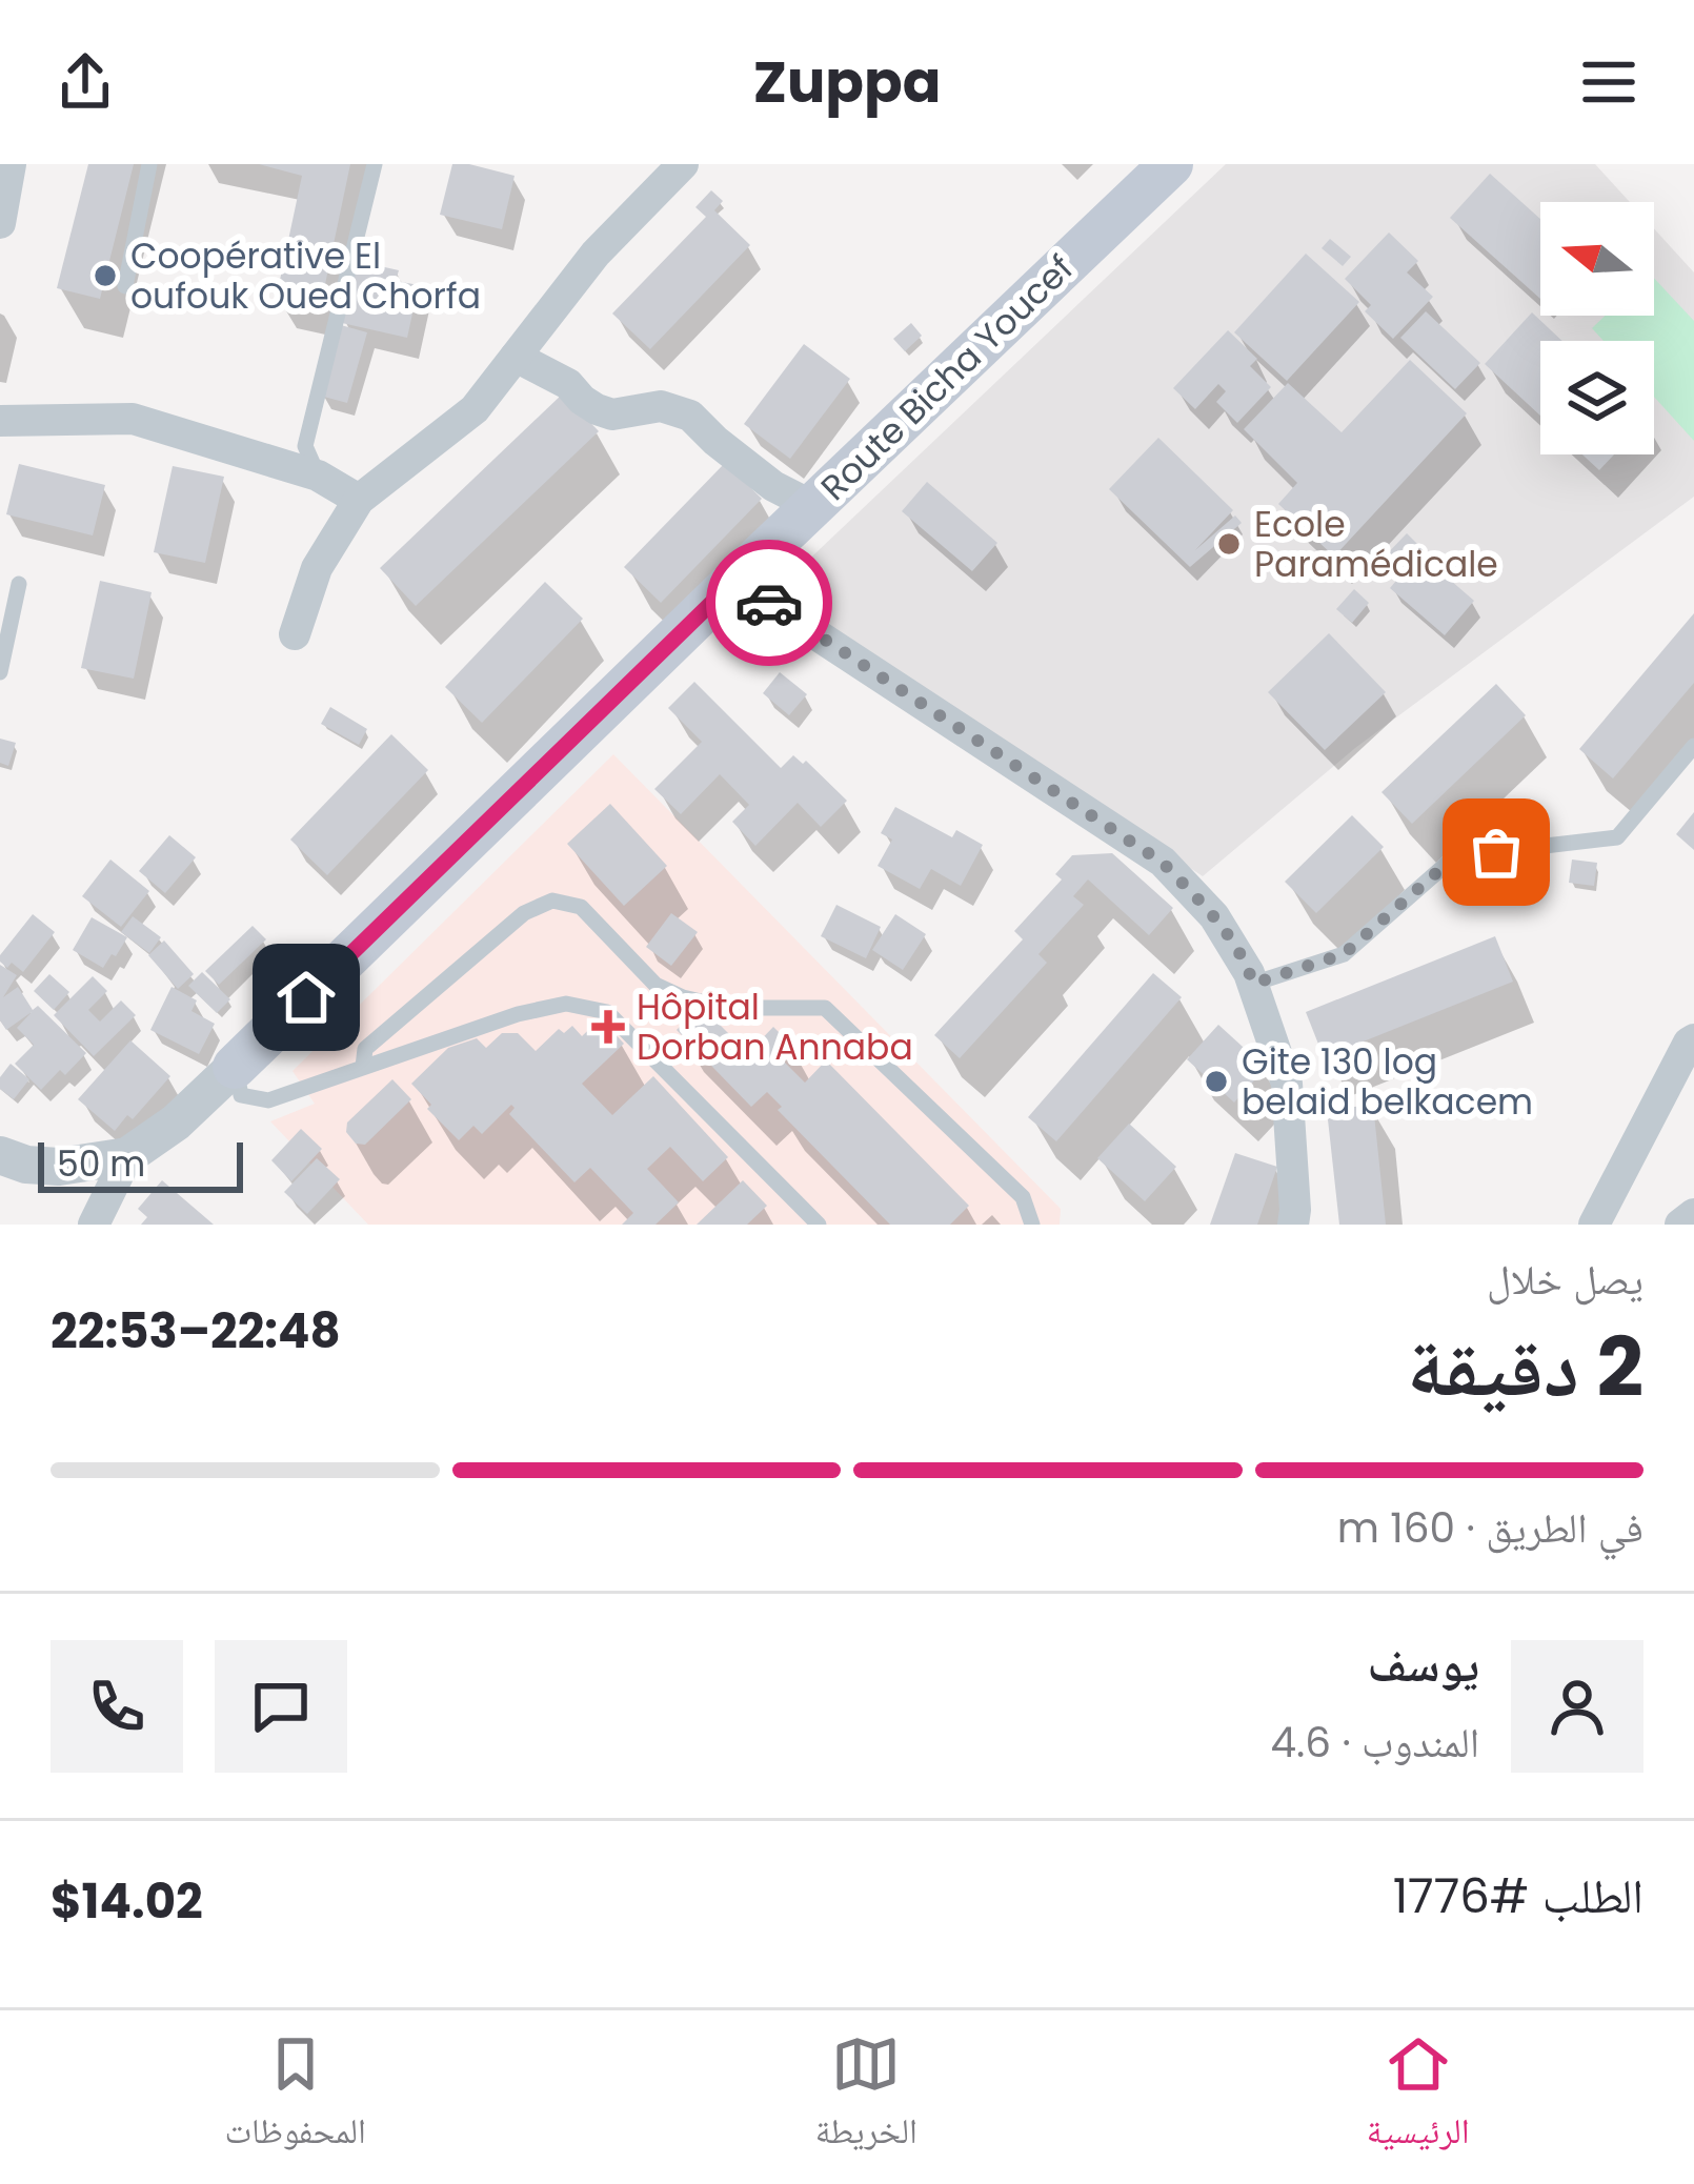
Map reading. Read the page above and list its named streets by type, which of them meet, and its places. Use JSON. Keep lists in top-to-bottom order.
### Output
{
  "streets": {
    "main road": ["Route Bicha Youcef"]
  },
  "places": {
    "other": ["Coopérative El oufouk Oued Chorfa", "Ecole Paramédicale", "Gite 130 log belaid belkacem"],
    "health": ["Hôpital Dorban Annaba"]
  },
  "scale_bar": "50 m",
  "north": "left",
  "page": {
    "header": "Zuppa",
    "scale": "50 m",
    "heading": ["2 دقيقة", "يصل خلال", "22:48–22:53"],
    "panel": [
      "يوسف",
      "المندوب · 4.6",
      "الطلب #1776",
      "$14.02"
    ],
    "bar": "في الطريق · 160 m",
    "tabs": ["الرئيسية", "الخريطة", "المحفوظات"]
  }
}
